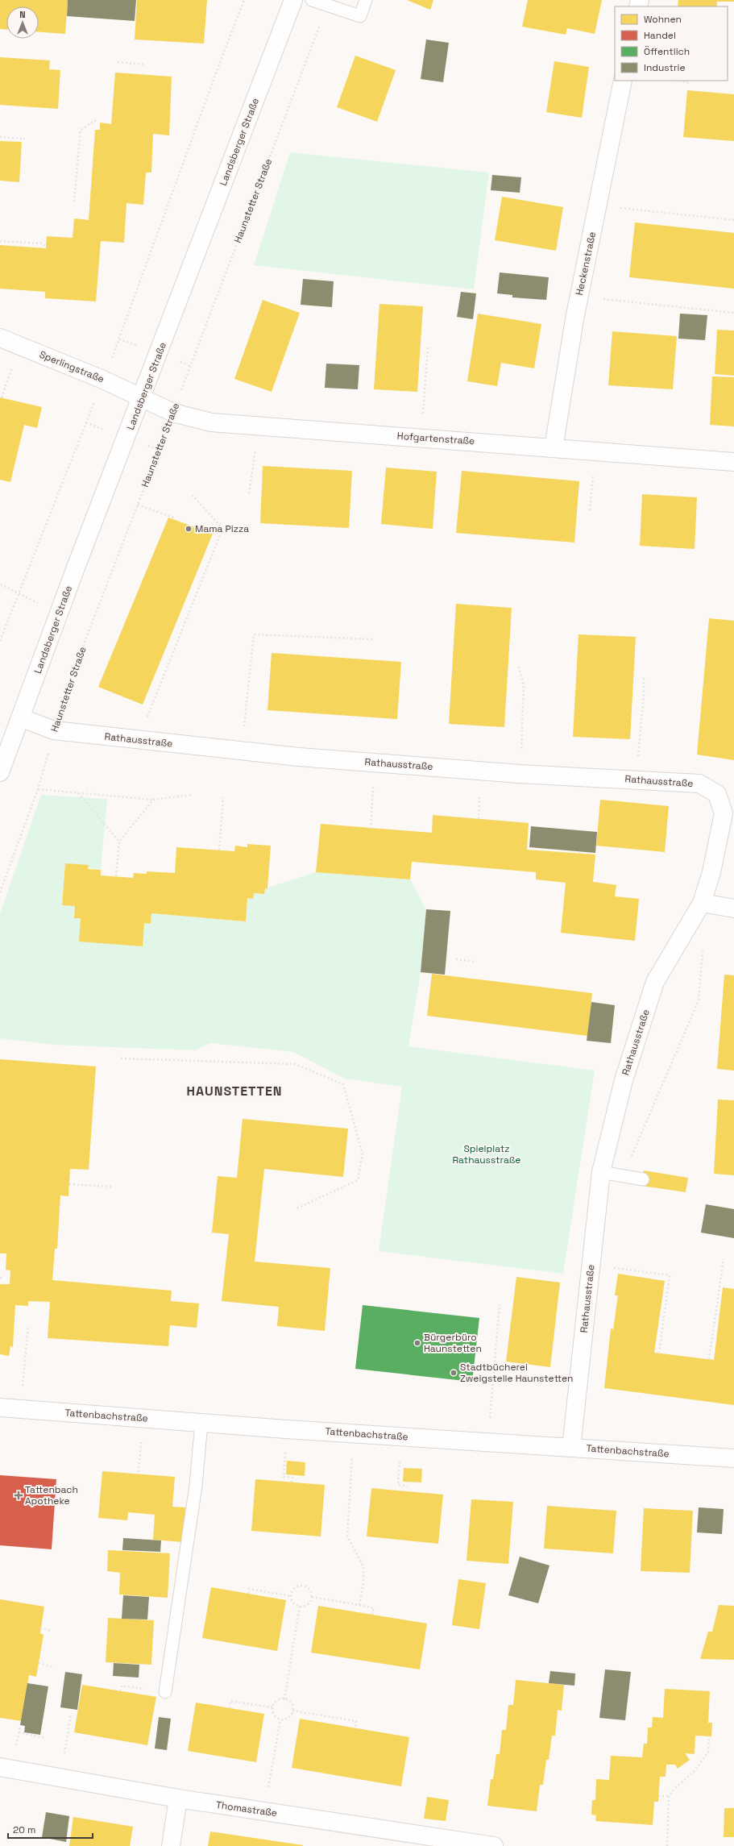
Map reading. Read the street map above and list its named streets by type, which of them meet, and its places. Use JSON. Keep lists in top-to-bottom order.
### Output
{
  "streets": {
    "street": [
      "Landsberger Straße",
      "Heckenstraße",
      "Sperlingstraße",
      "Hofgartenstraße",
      "Rathausstraße",
      "Tattenbachstraße",
      "Thomastraße"
    ],
    "path": ["Haunstetter Straße"]
  },
  "crossings": [
    ["Landsberger Straße", "Sperlingstraße"],
    ["Landsberger Straße", "Hofgartenstraße"],
    ["Landsberger Straße", "Rathausstraße"],
    ["Haunstetter Straße", "Hofgartenstraße"],
    ["Haunstetter Straße", "Rathausstraße"],
    ["Heckenstraße", "Hofgartenstraße"],
    ["Sperlingstraße", "Hofgartenstraße"],
    ["Rathausstraße", "Tattenbachstraße"]
  ],
  "districts": ["HAUNSTETTEN"],
  "parks": ["Spielplatz Rathausstraße"],
  "places": {
    "other": ["Mama Pizza", "Bürgerbüro Haunstetten", "Stadtbücherei Zweigstelle Haunstetten"],
    "health": ["Tattenbach Apotheke"]
  },
  "legend": [
    "Wohnen",
    "Handel",
    "Öffentlich",
    "Industrie"
  ],
  "scale_bar": "20 m",
  "north": "top"
}
